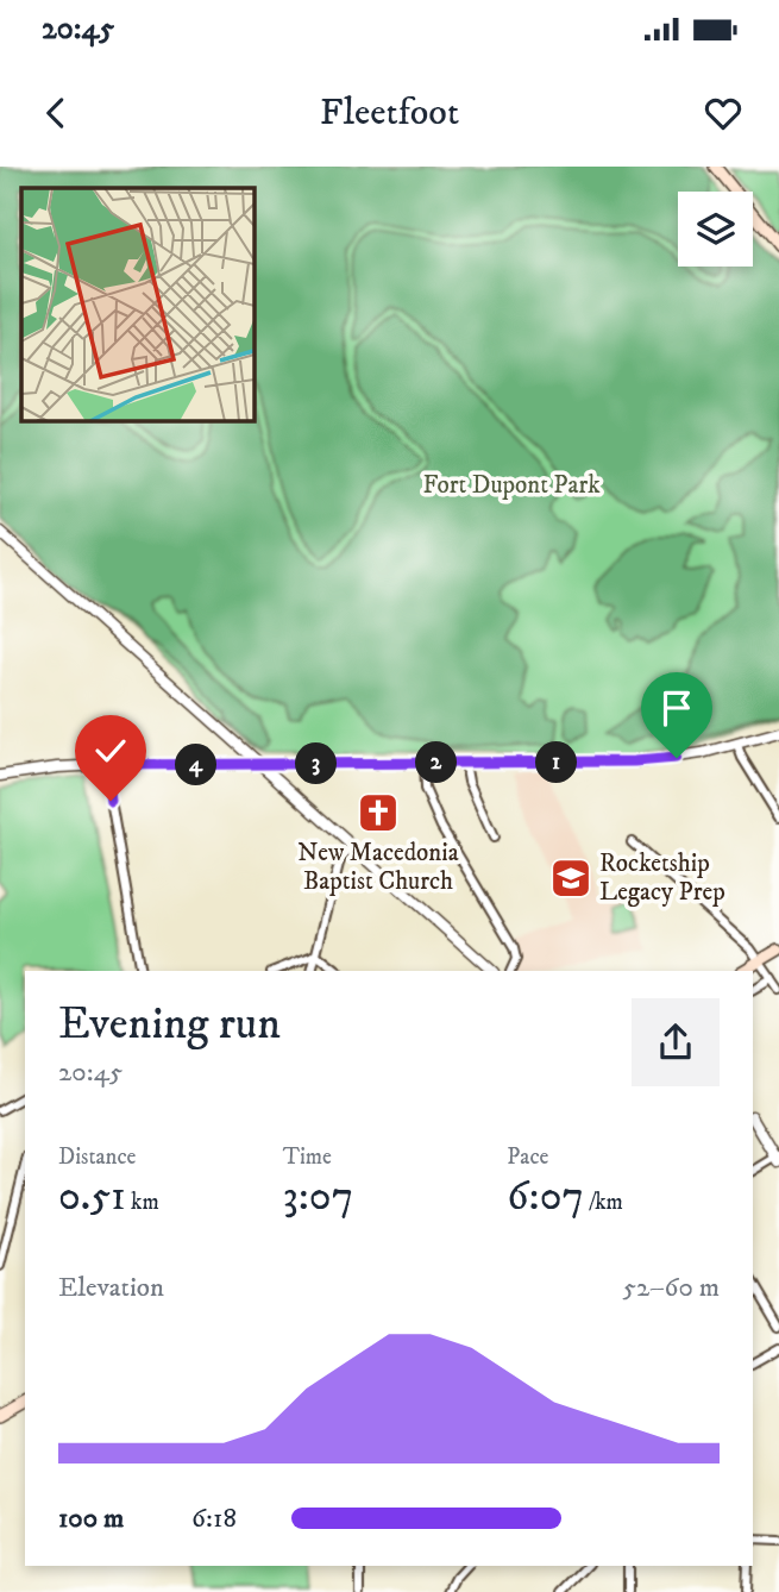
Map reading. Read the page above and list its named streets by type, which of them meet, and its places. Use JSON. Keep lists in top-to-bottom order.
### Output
{
  "parks": ["Fort Dupont Park"],
  "places": {
    "church": ["New Macedonia Baptist Church"],
    "school or university": ["Rocketship Legacy Prep"]
  },
  "page": {
    "status": "20:45",
    "header": "Fleetfoot",
    "pins": [
      "1",
      "2",
      "3",
      "4"
    ],
    "heading": ["Evening run", "20:45"],
    "stats": [
      ["Distance", "0.51 km"],
      ["Time", "3:07"],
      ["Pace", "6:07 /km"]
    ],
    "chart": ["Elevation", "52–60 m"],
    "list": [
      {
        "name": "100 m",
        "note": "6:18"
      }
    ]
  }
}
